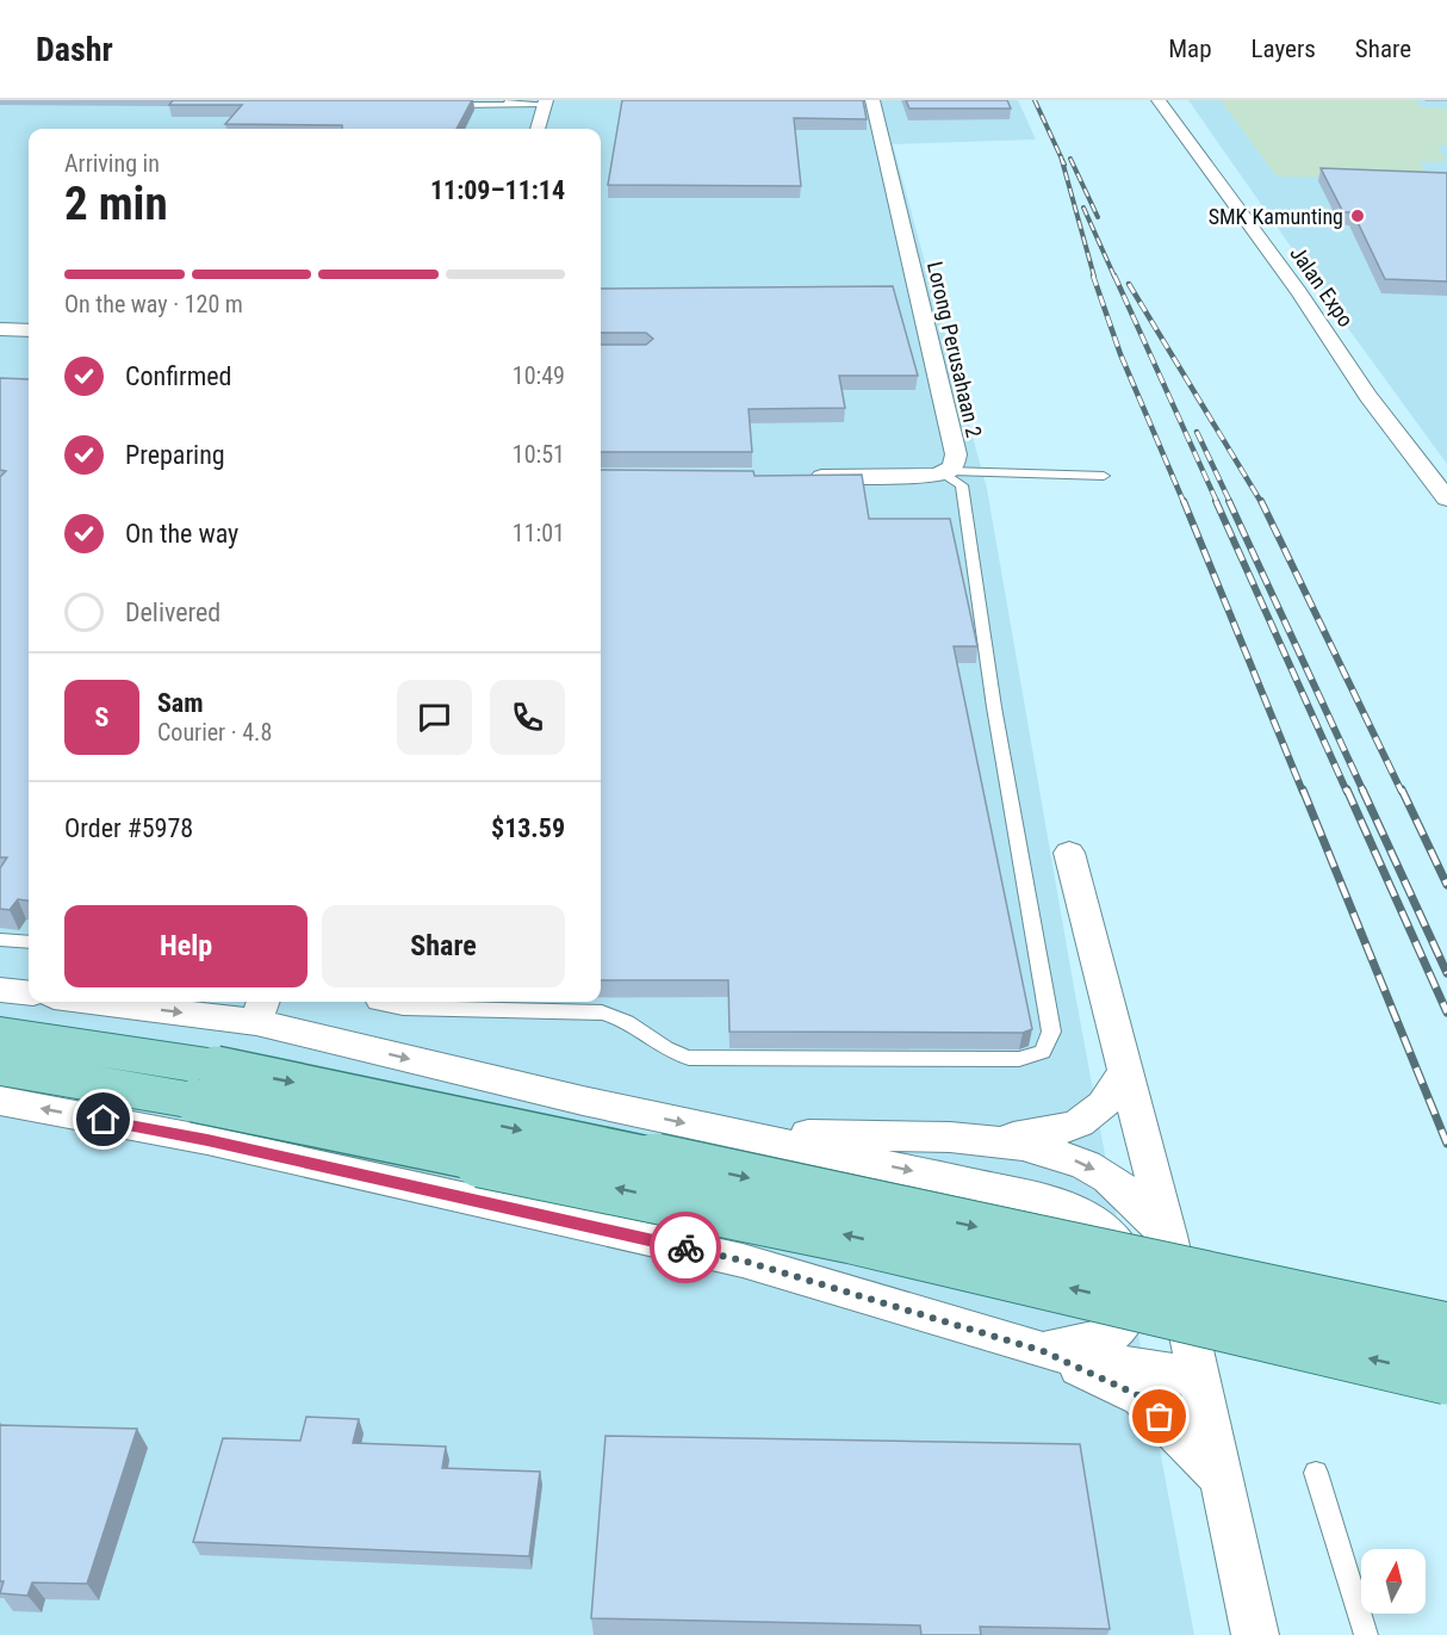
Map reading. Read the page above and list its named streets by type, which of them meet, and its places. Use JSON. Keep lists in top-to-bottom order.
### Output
{
  "streets": {
    "street": ["Jalan Expo", "Lorong Perusahaan 2"]
  },
  "places": ["SMK Kamunting"],
  "north": "top",
  "page": {
    "header": "Dashr",
    "nav": ["Map", "Layers", "Share"],
    "heading": ["2 min", "Arriving in", "11:09–11:14"],
    "panel": [
      "Sam",
      "Courier · 4.8",
      "Order #5978",
      "$13.59"
    ],
    "bar": "On the way · 120 m",
    "list": [
      ["Confirmed", "10:49"],
      ["Preparing", "10:51"],
      ["On the way", "11:01"],
      "Delivered"
    ],
    "round": "S",
    "buttons": ["Help", "Share"]
  }
}
